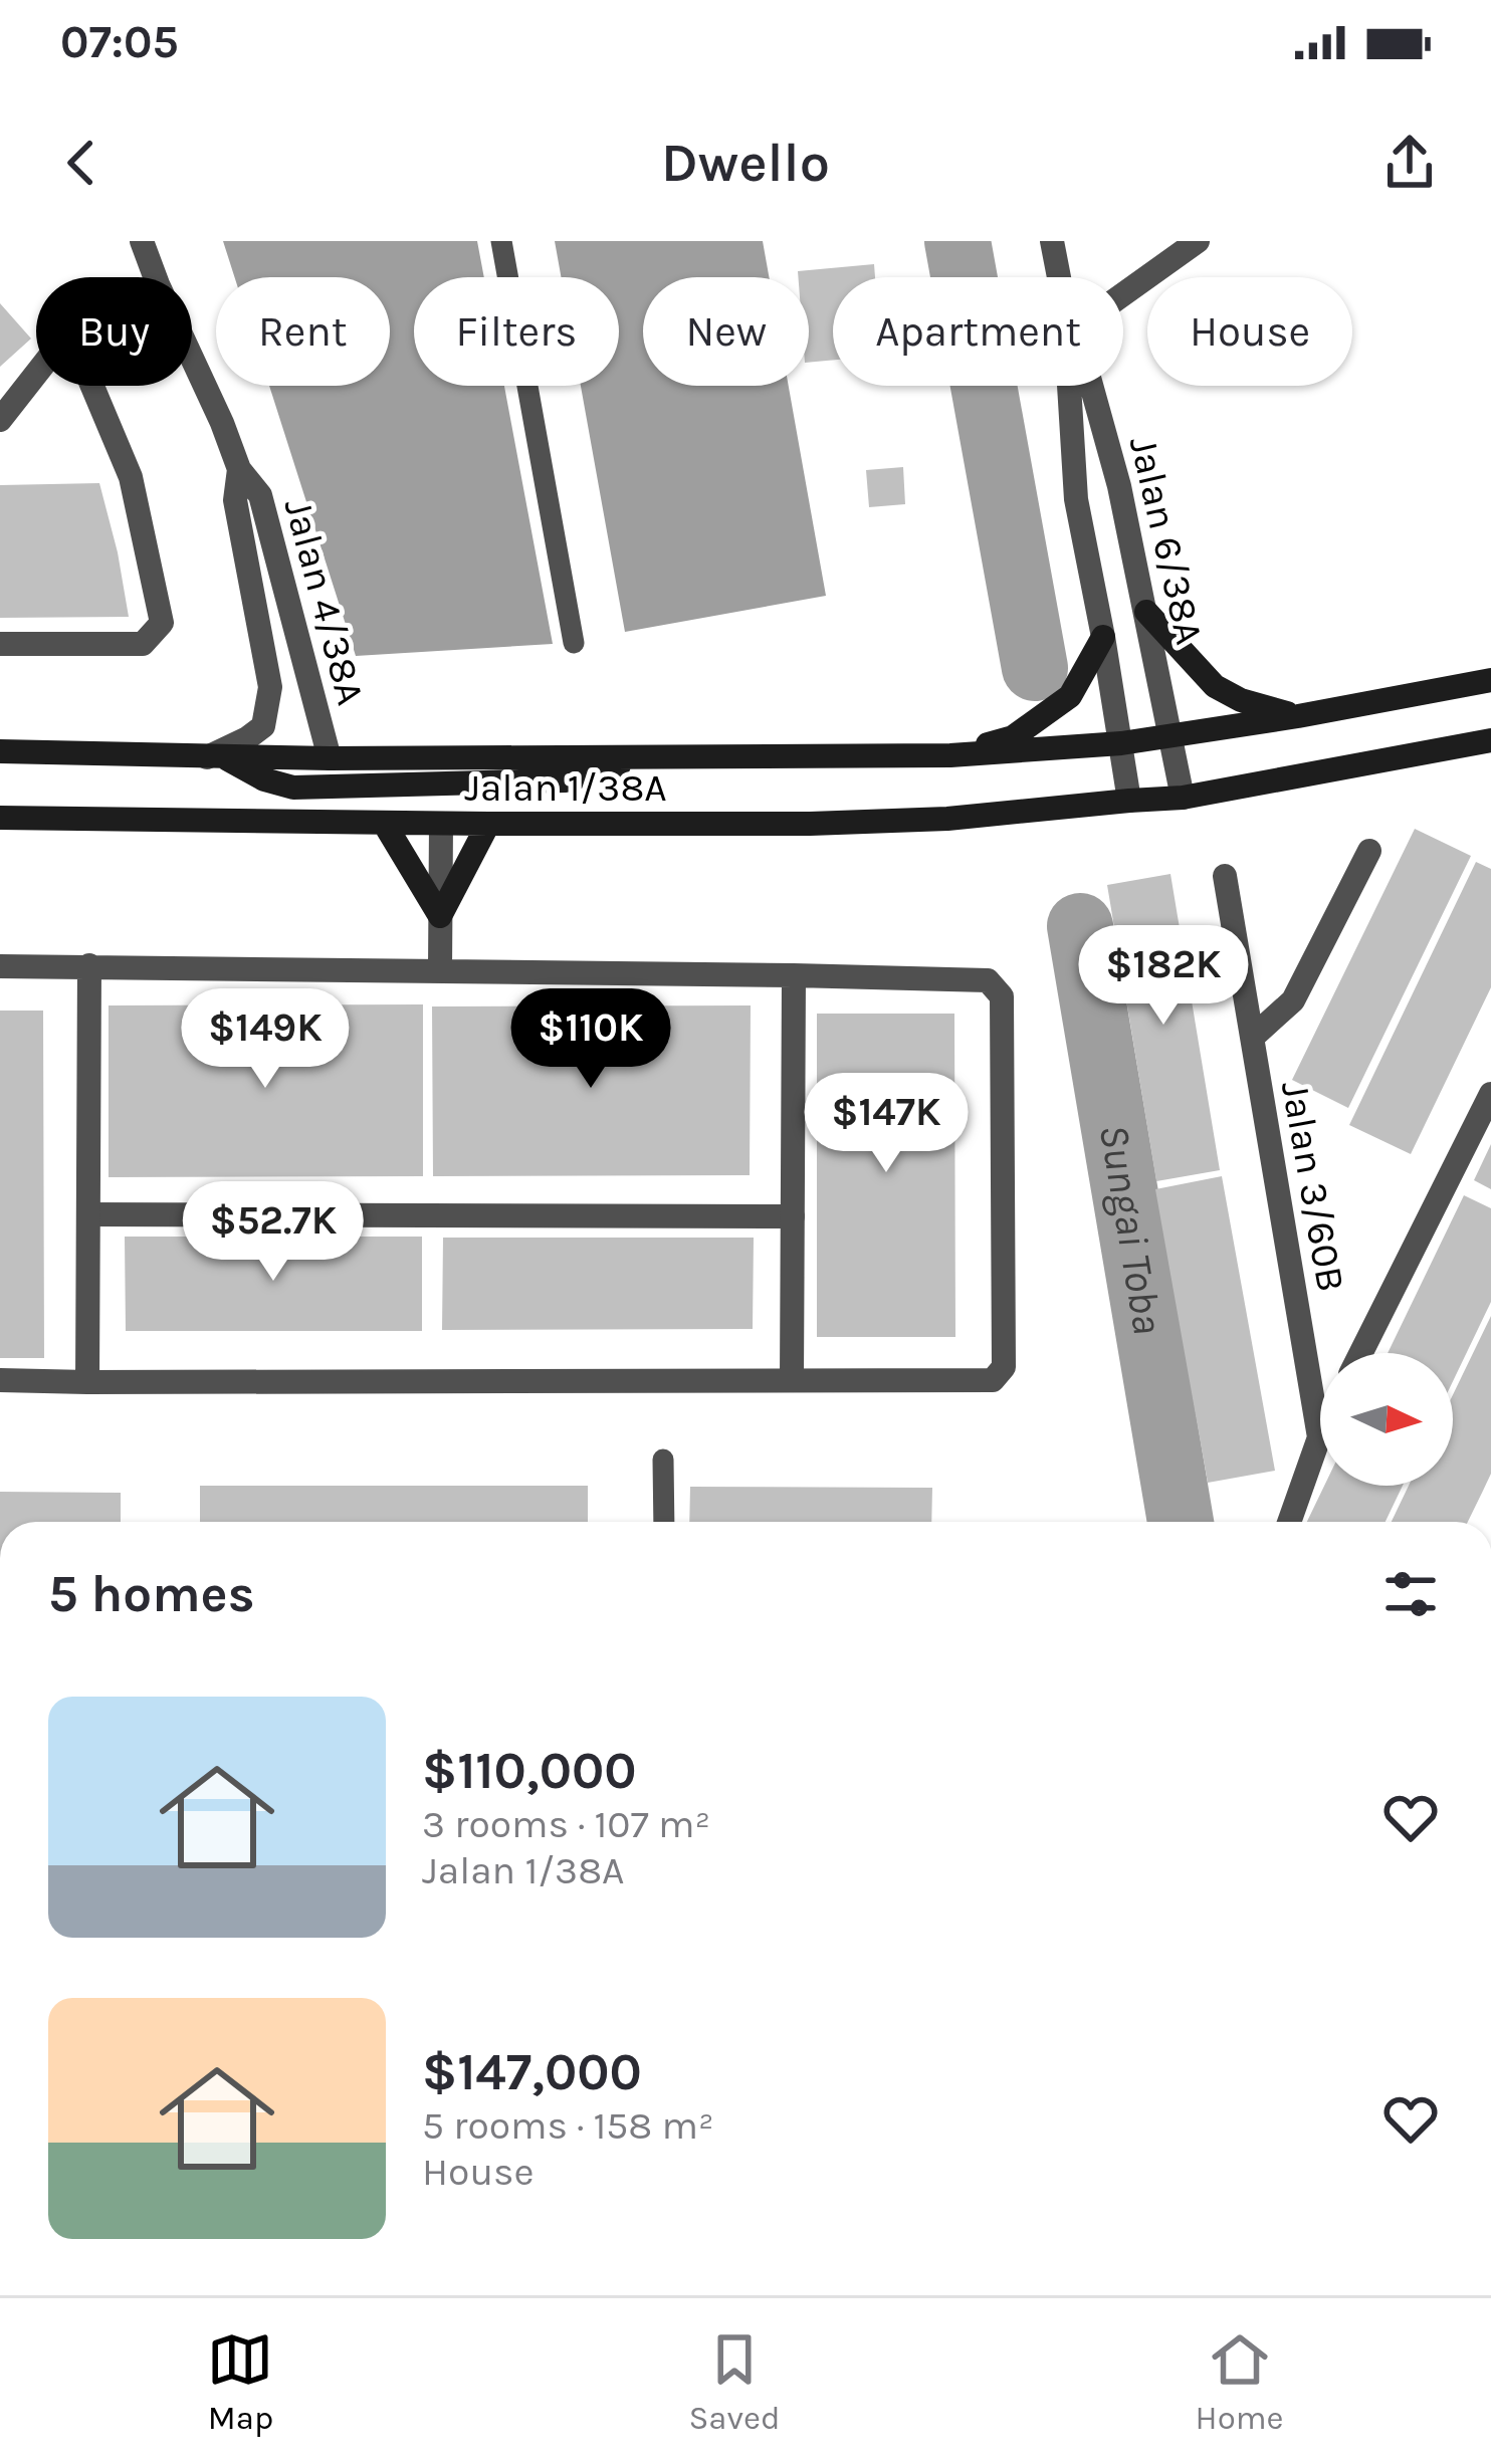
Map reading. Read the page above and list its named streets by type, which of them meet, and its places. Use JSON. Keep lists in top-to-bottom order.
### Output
{
  "streets": {
    "main road": ["Jalan 1/38A"],
    "street": ["Jalan 6/38A", "Jalan 4/38A", "Jalan 3/60B"]
  },
  "crossings": [
    ["Jalan 6/38A", "Jalan 1/38A"],
    ["Jalan 4/38A", "Jalan 1/38A"]
  ],
  "water": ["Sungai Toba"],
  "north": "right",
  "page": {
    "status": "07:05",
    "header": "Dwello",
    "chip": [
      "Buy",
      "Rent",
      "Filters",
      "New",
      "Apartment",
      "House"
    ],
    "price": [
      "$182K",
      "$149K",
      "$110K",
      "$147K",
      "$52.7K"
    ],
    "heading": "5 homes",
    "list": [
      {
        "name": "$110,000",
        "note": "3 rooms · 107 m² · Jalan 1/38A"
      },
      {
        "name": "$147,000",
        "note": "5 rooms · 158 m² · House"
      }
    ],
    "tabs": ["Map", "Saved", "Home"]
  }
}
